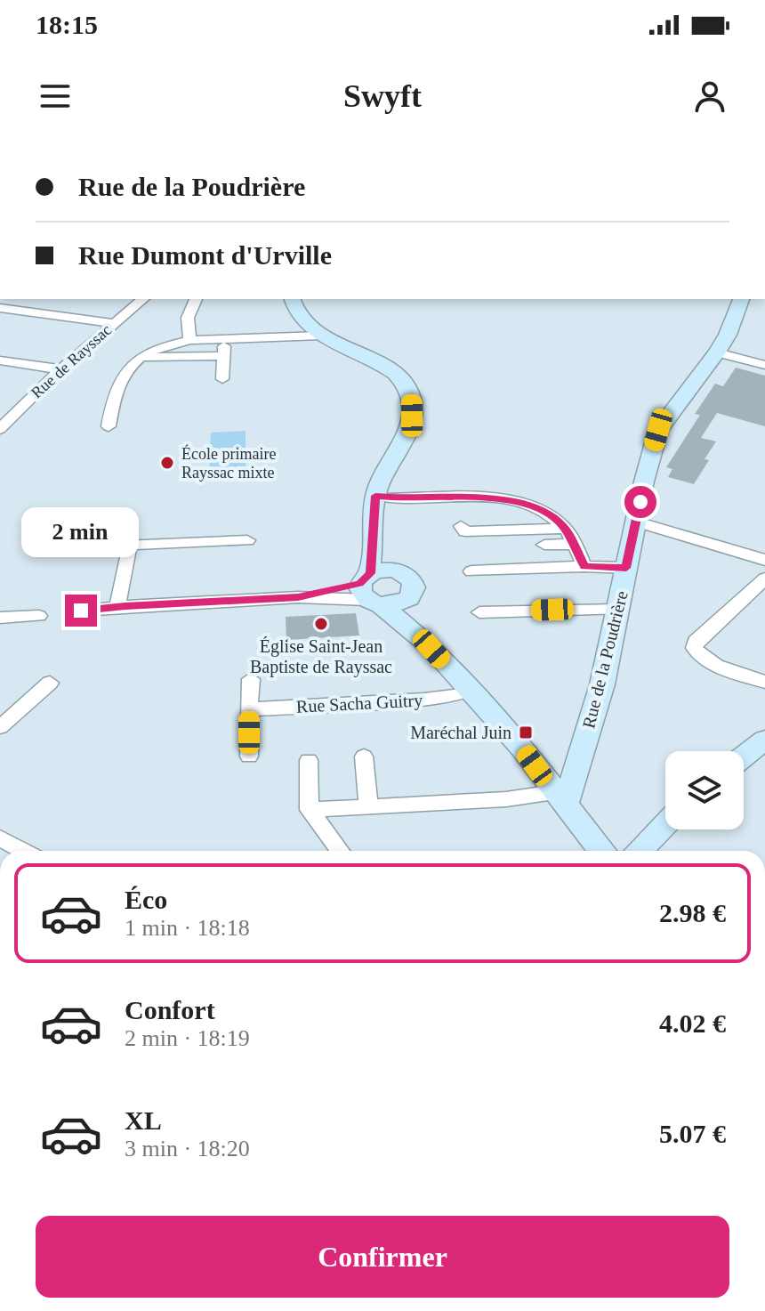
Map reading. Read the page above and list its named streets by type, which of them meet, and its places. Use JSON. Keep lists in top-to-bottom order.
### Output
{
  "streets": {
    "street": ["Rue de Rayssac", "Rue de la Poudrière", "Rue Sacha Guitry"]
  },
  "places": {
    "other": ["École primaire Rayssac mixte", "Église Saint-Jean Baptiste de Rayssac"],
    "transit": ["Maréchal Juin"]
  },
  "page": {
    "status": "18:15",
    "header": "Swyft",
    "banner": ["Rue de la Poudrière", "Rue Dumont d'Urville"],
    "bubble": "2 min",
    "list": [
      {
        "name": "Éco",
        "note": "1 min · 18:18",
        "value": "2.98 €"
      },
      {
        "name": "Confort",
        "note": "2 min · 18:19",
        "value": "4.02 €"
      },
      {
        "name": "XL",
        "note": "3 min · 18:20",
        "value": "5.07 €"
      }
    ],
    "buttons": "Confirmer"
  }
}
